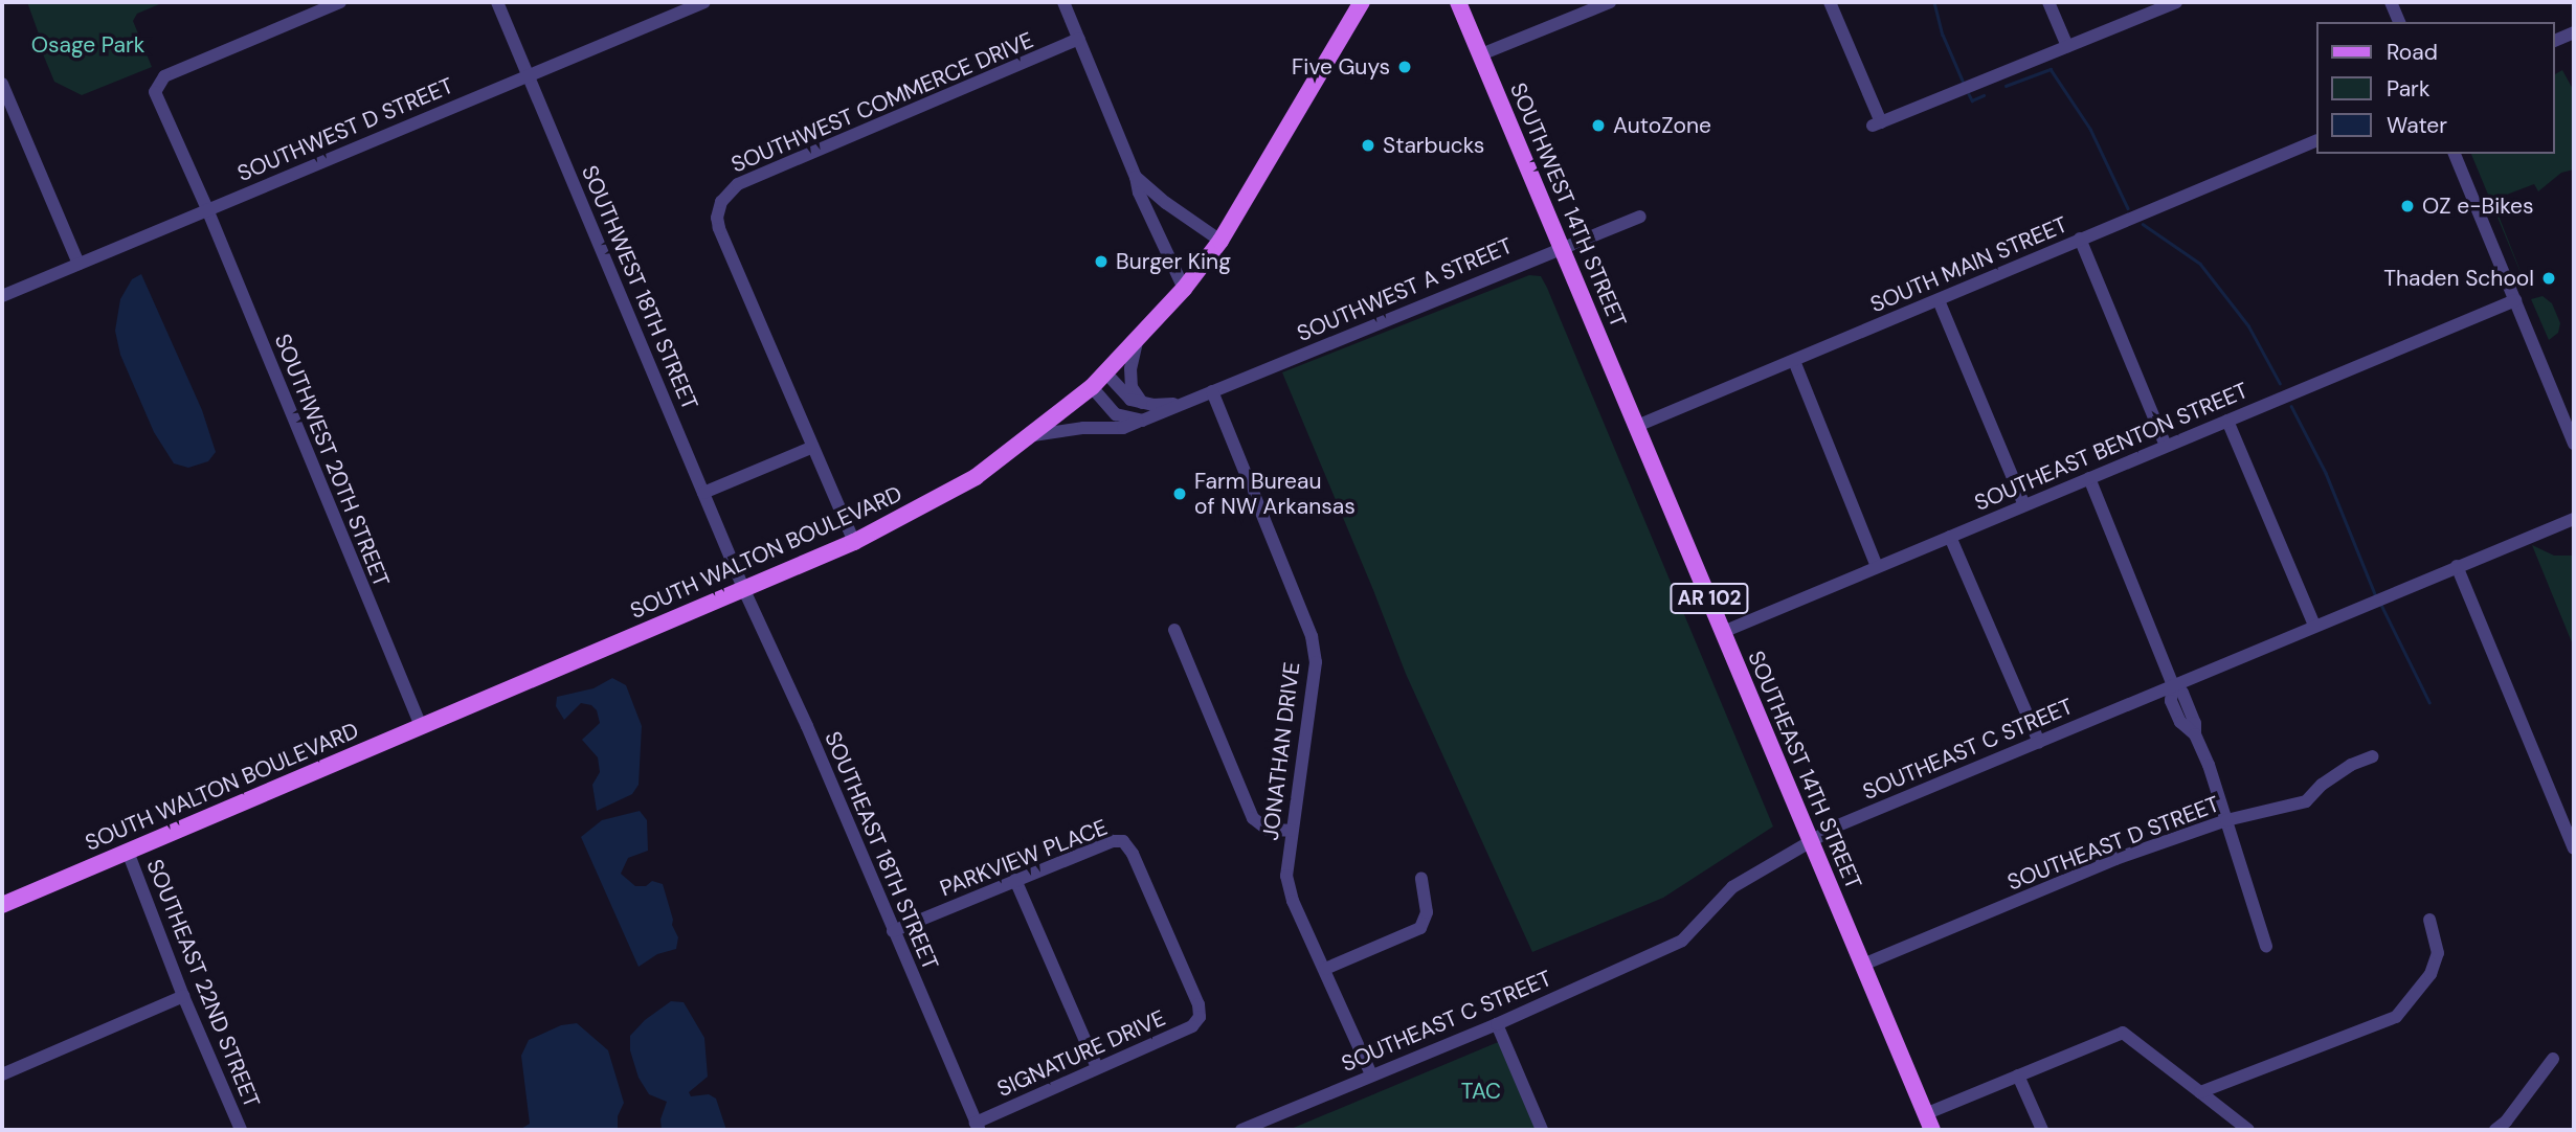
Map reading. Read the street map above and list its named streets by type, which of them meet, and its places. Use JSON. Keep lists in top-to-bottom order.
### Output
{
  "streets": {
    "main road": [
      "SOUTHWEST 14TH STREET",
      "SOUTH WALTON BOULEVARD",
      "AR 102",
      "SOUTHEAST 14TH STREET"
    ],
    "street": [
      "SOUTHWEST COMMERCE DRIVE",
      "SOUTHWEST D STREET",
      "SOUTH MAIN STREET",
      "SOUTHWEST 18TH STREET",
      "SOUTHWEST A STREET",
      "SOUTHEAST BENTON STREET",
      "SOUTHWEST 20TH STREET",
      "SOUTHEAST C STREET",
      "JONATHAN DRIVE",
      "SOUTHEAST D STREET",
      "SOUTHEAST 18TH STREET",
      "PARKVIEW PLACE",
      "SOUTHEAST 22ND STREET",
      "SIGNATURE DRIVE"
    ]
  },
  "crossings": [
    ["SOUTHWEST COMMERCE DRIVE", "SOUTH WALTON BOULEVARD"],
    ["SOUTHWEST D STREET", "SOUTHWEST 18TH STREET"],
    ["SOUTHWEST D STREET", "SOUTHWEST 20TH STREET"],
    ["SOUTHWEST 14TH STREET", "SOUTH MAIN STREET"],
    ["SOUTHWEST 14TH STREET", "SOUTHWEST A STREET"],
    ["SOUTHWEST 14TH STREET", "SOUTHEAST 14TH STREET"],
    ["SOUTH MAIN STREET", "SOUTHEAST 14TH STREET"],
    ["SOUTHWEST 18TH STREET", "SOUTH WALTON BOULEVARD"],
    ["SOUTHWEST 18TH STREET", "SOUTHEAST 18TH STREET"],
    ["SOUTHWEST A STREET", "SOUTH WALTON BOULEVARD"],
    ["SOUTHWEST A STREET", "JONATHAN DRIVE"],
    ["SOUTHEAST BENTON STREET", "SOUTHEAST 14TH STREET"],
    ["SOUTHWEST 20TH STREET", "SOUTH WALTON BOULEVARD"],
    ["SOUTH WALTON BOULEVARD", "SOUTHEAST 18TH STREET"],
    ["SOUTH WALTON BOULEVARD", "SOUTHEAST 22ND STREET"],
    ["SOUTHEAST C STREET", "JONATHAN DRIVE"],
    ["SOUTHEAST C STREET", "SOUTHEAST 14TH STREET"],
    ["SOUTHEAST 14TH STREET", "SOUTHEAST D STREET"],
    ["SOUTHEAST 18TH STREET", "PARKVIEW PLACE"],
    ["SOUTHEAST 18TH STREET", "SIGNATURE DRIVE"],
    ["PARKVIEW PLACE", "SIGNATURE DRIVE"]
  ],
  "parks": ["Osage Park", "TAC"],
  "places": [
    "Five Guys",
    "AutoZone",
    "Starbucks",
    "OZ e-Bikes",
    "Burger King",
    "Thaden School",
    "Farm Bureau of NW Arkansas"
  ],
  "legend": ["Road", "Park", "Water"]
}
